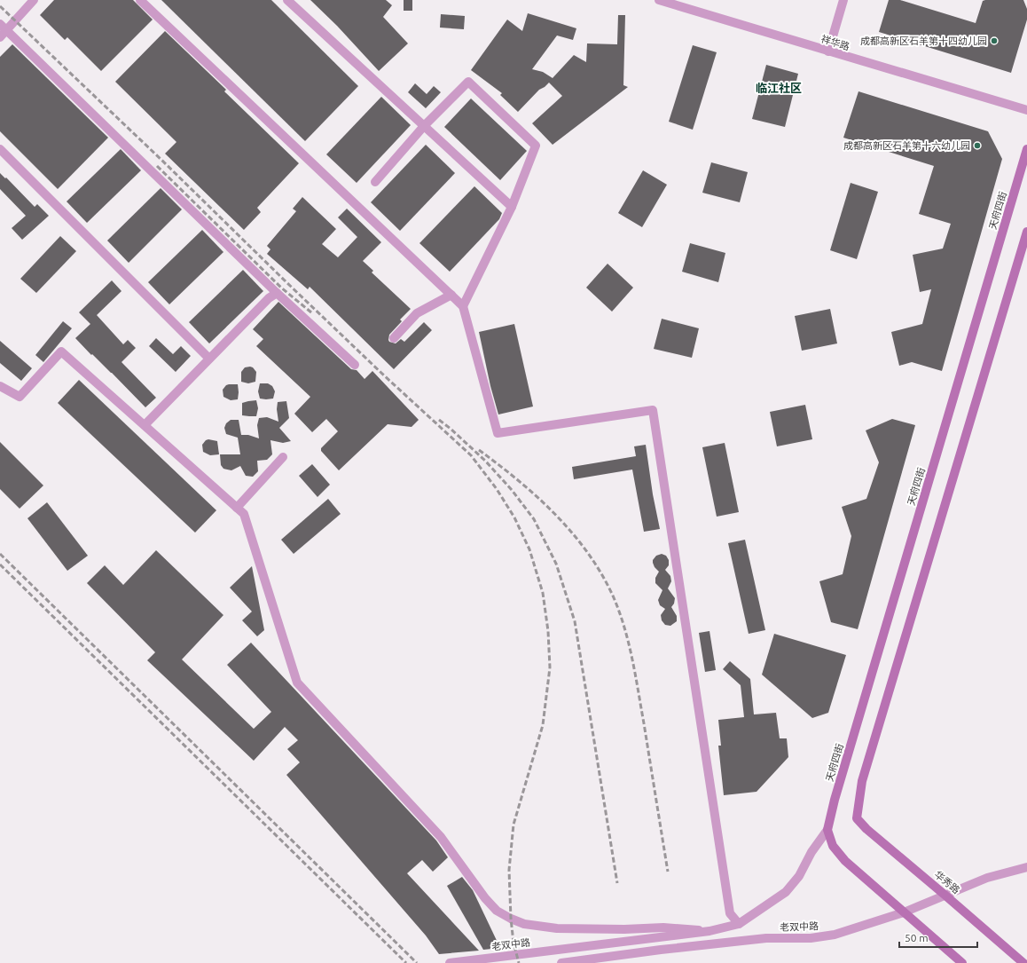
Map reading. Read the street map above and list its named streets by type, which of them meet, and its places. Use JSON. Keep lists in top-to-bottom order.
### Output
{
  "streets": {
    "main road": ["天府四街", "华秀路"],
    "street": ["祥华路", "老双中路"]
  },
  "crossings": [
    ["天府四街", "老双中路"],
    ["华秀路", "老双中路"]
  ],
  "districts": ["临江社区"],
  "places": ["成都高新区石羊第十四幼儿园", "成都高新区石羊第十六幼儿园"],
  "scale_bar": "50 m"
}
